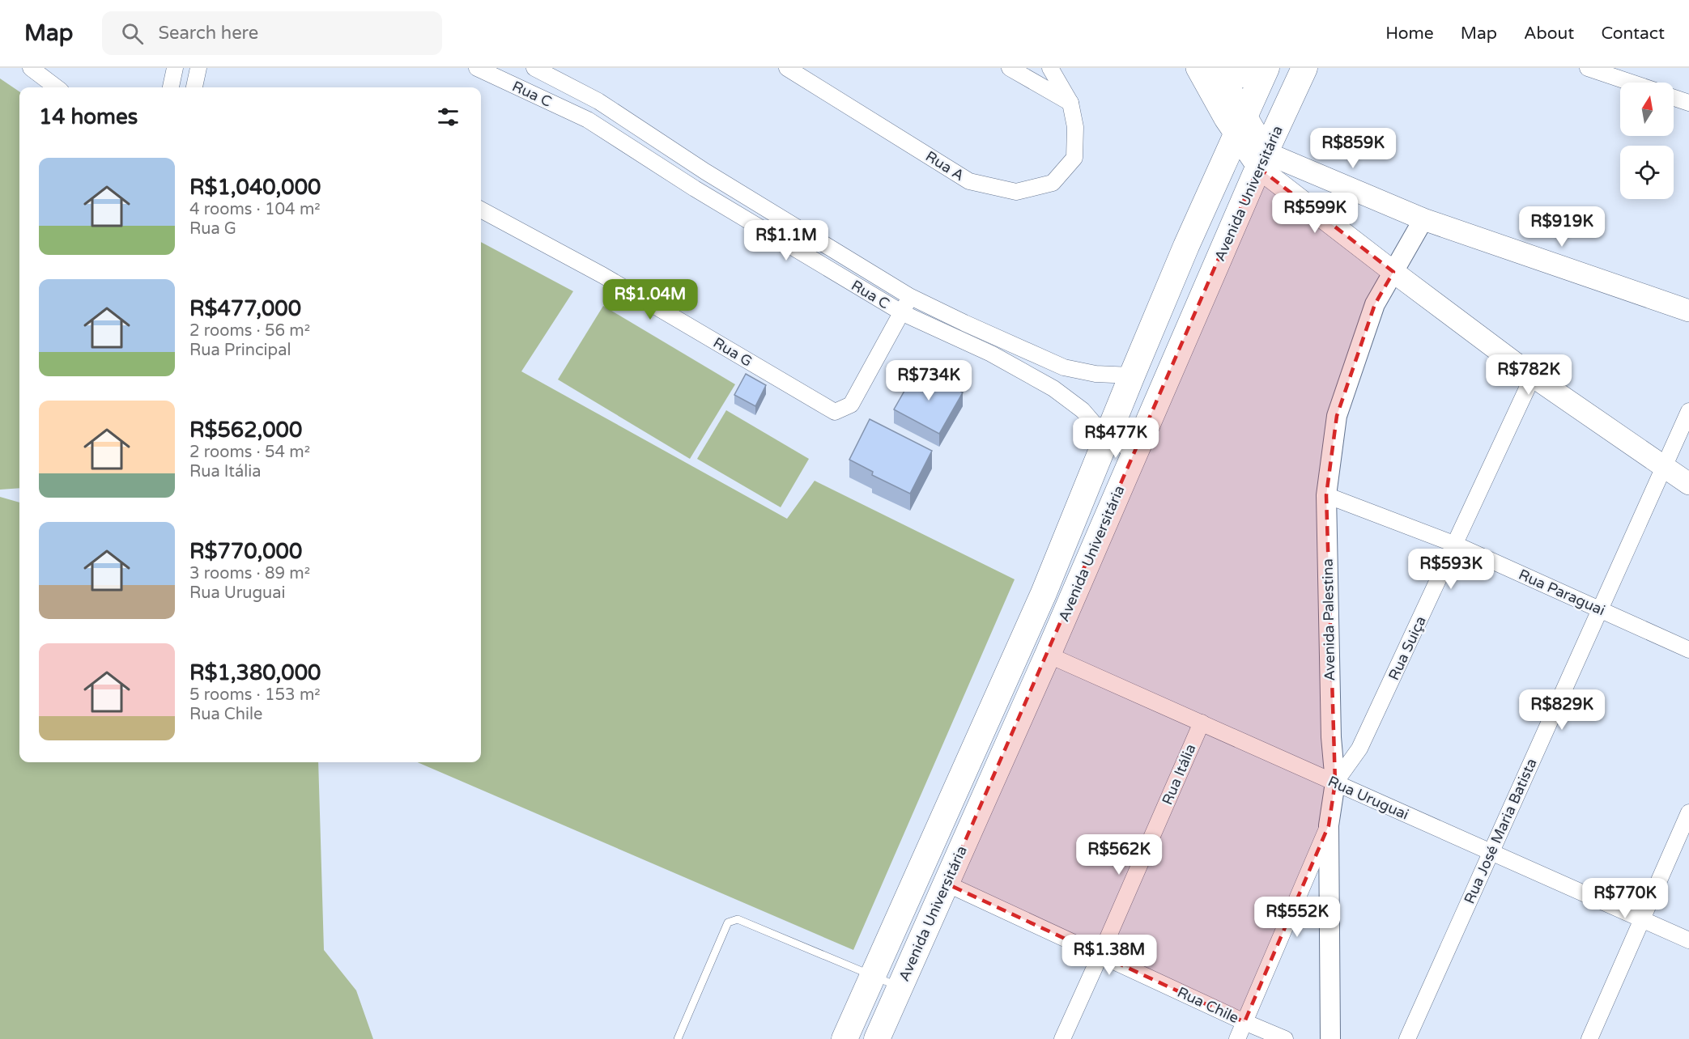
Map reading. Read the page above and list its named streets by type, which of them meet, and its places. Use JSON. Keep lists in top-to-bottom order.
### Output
{
  "streets": {
    "main road": ["Avenida Universitária"],
    "street": [
      "Rua C",
      "Rua A",
      "Rua G",
      "Rua Paraguai",
      "Avenida Palestina",
      "Rua Suiça",
      "Rua Itália",
      "Rua Uruguai",
      "Rua José Maria Batista",
      "Rua Chile"
    ]
  },
  "crossings": [
    ["Rua C", "Avenida Universitária"],
    ["Rua C", "Rua G"],
    ["Avenida Universitária", "Rua Uruguai"],
    ["Avenida Universitária", "Rua Chile"],
    ["Rua Paraguai", "Avenida Palestina"],
    ["Rua Paraguai", "Rua Suiça"],
    ["Rua Paraguai", "Rua José Maria Batista"],
    ["Avenida Palestina", "Rua Suiça"],
    ["Avenida Palestina", "Rua Uruguai"],
    ["Rua Suiça", "Rua Uruguai"],
    ["Rua Itália", "Rua Uruguai"],
    ["Rua Itália", "Rua Chile"],
    ["Rua Uruguai", "Rua José Maria Batista"]
  ],
  "north": "top",
  "page": {
    "header": "Map",
    "search": "Search here",
    "nav": [
      "Home",
      "Map",
      "About",
      "Contact"
    ],
    "heading": "14 homes",
    "price": [
      "R$859K",
      "R$599K",
      "R$919K",
      "R$1.1M",
      "R$1.04M",
      "R$782K",
      "R$734K",
      "R$477K",
      "R$593K",
      "R$829K",
      "R$562K",
      "R$770K",
      "R$552K",
      "R$1.38M"
    ],
    "list": [
      {
        "name": "R$1,040,000",
        "note": "4 rooms · 104 m² · Rua G"
      },
      {
        "name": "R$477,000",
        "note": "2 rooms · 56 m² · Rua Principal"
      },
      {
        "name": "R$562,000",
        "note": "2 rooms · 54 m² · Rua Itália"
      },
      {
        "name": "R$770,000",
        "note": "3 rooms · 89 m² · Rua Uruguai"
      },
      {
        "name": "R$1,380,000",
        "note": "5 rooms · 153 m² · Rua Chile"
      }
    ]
  }
}
